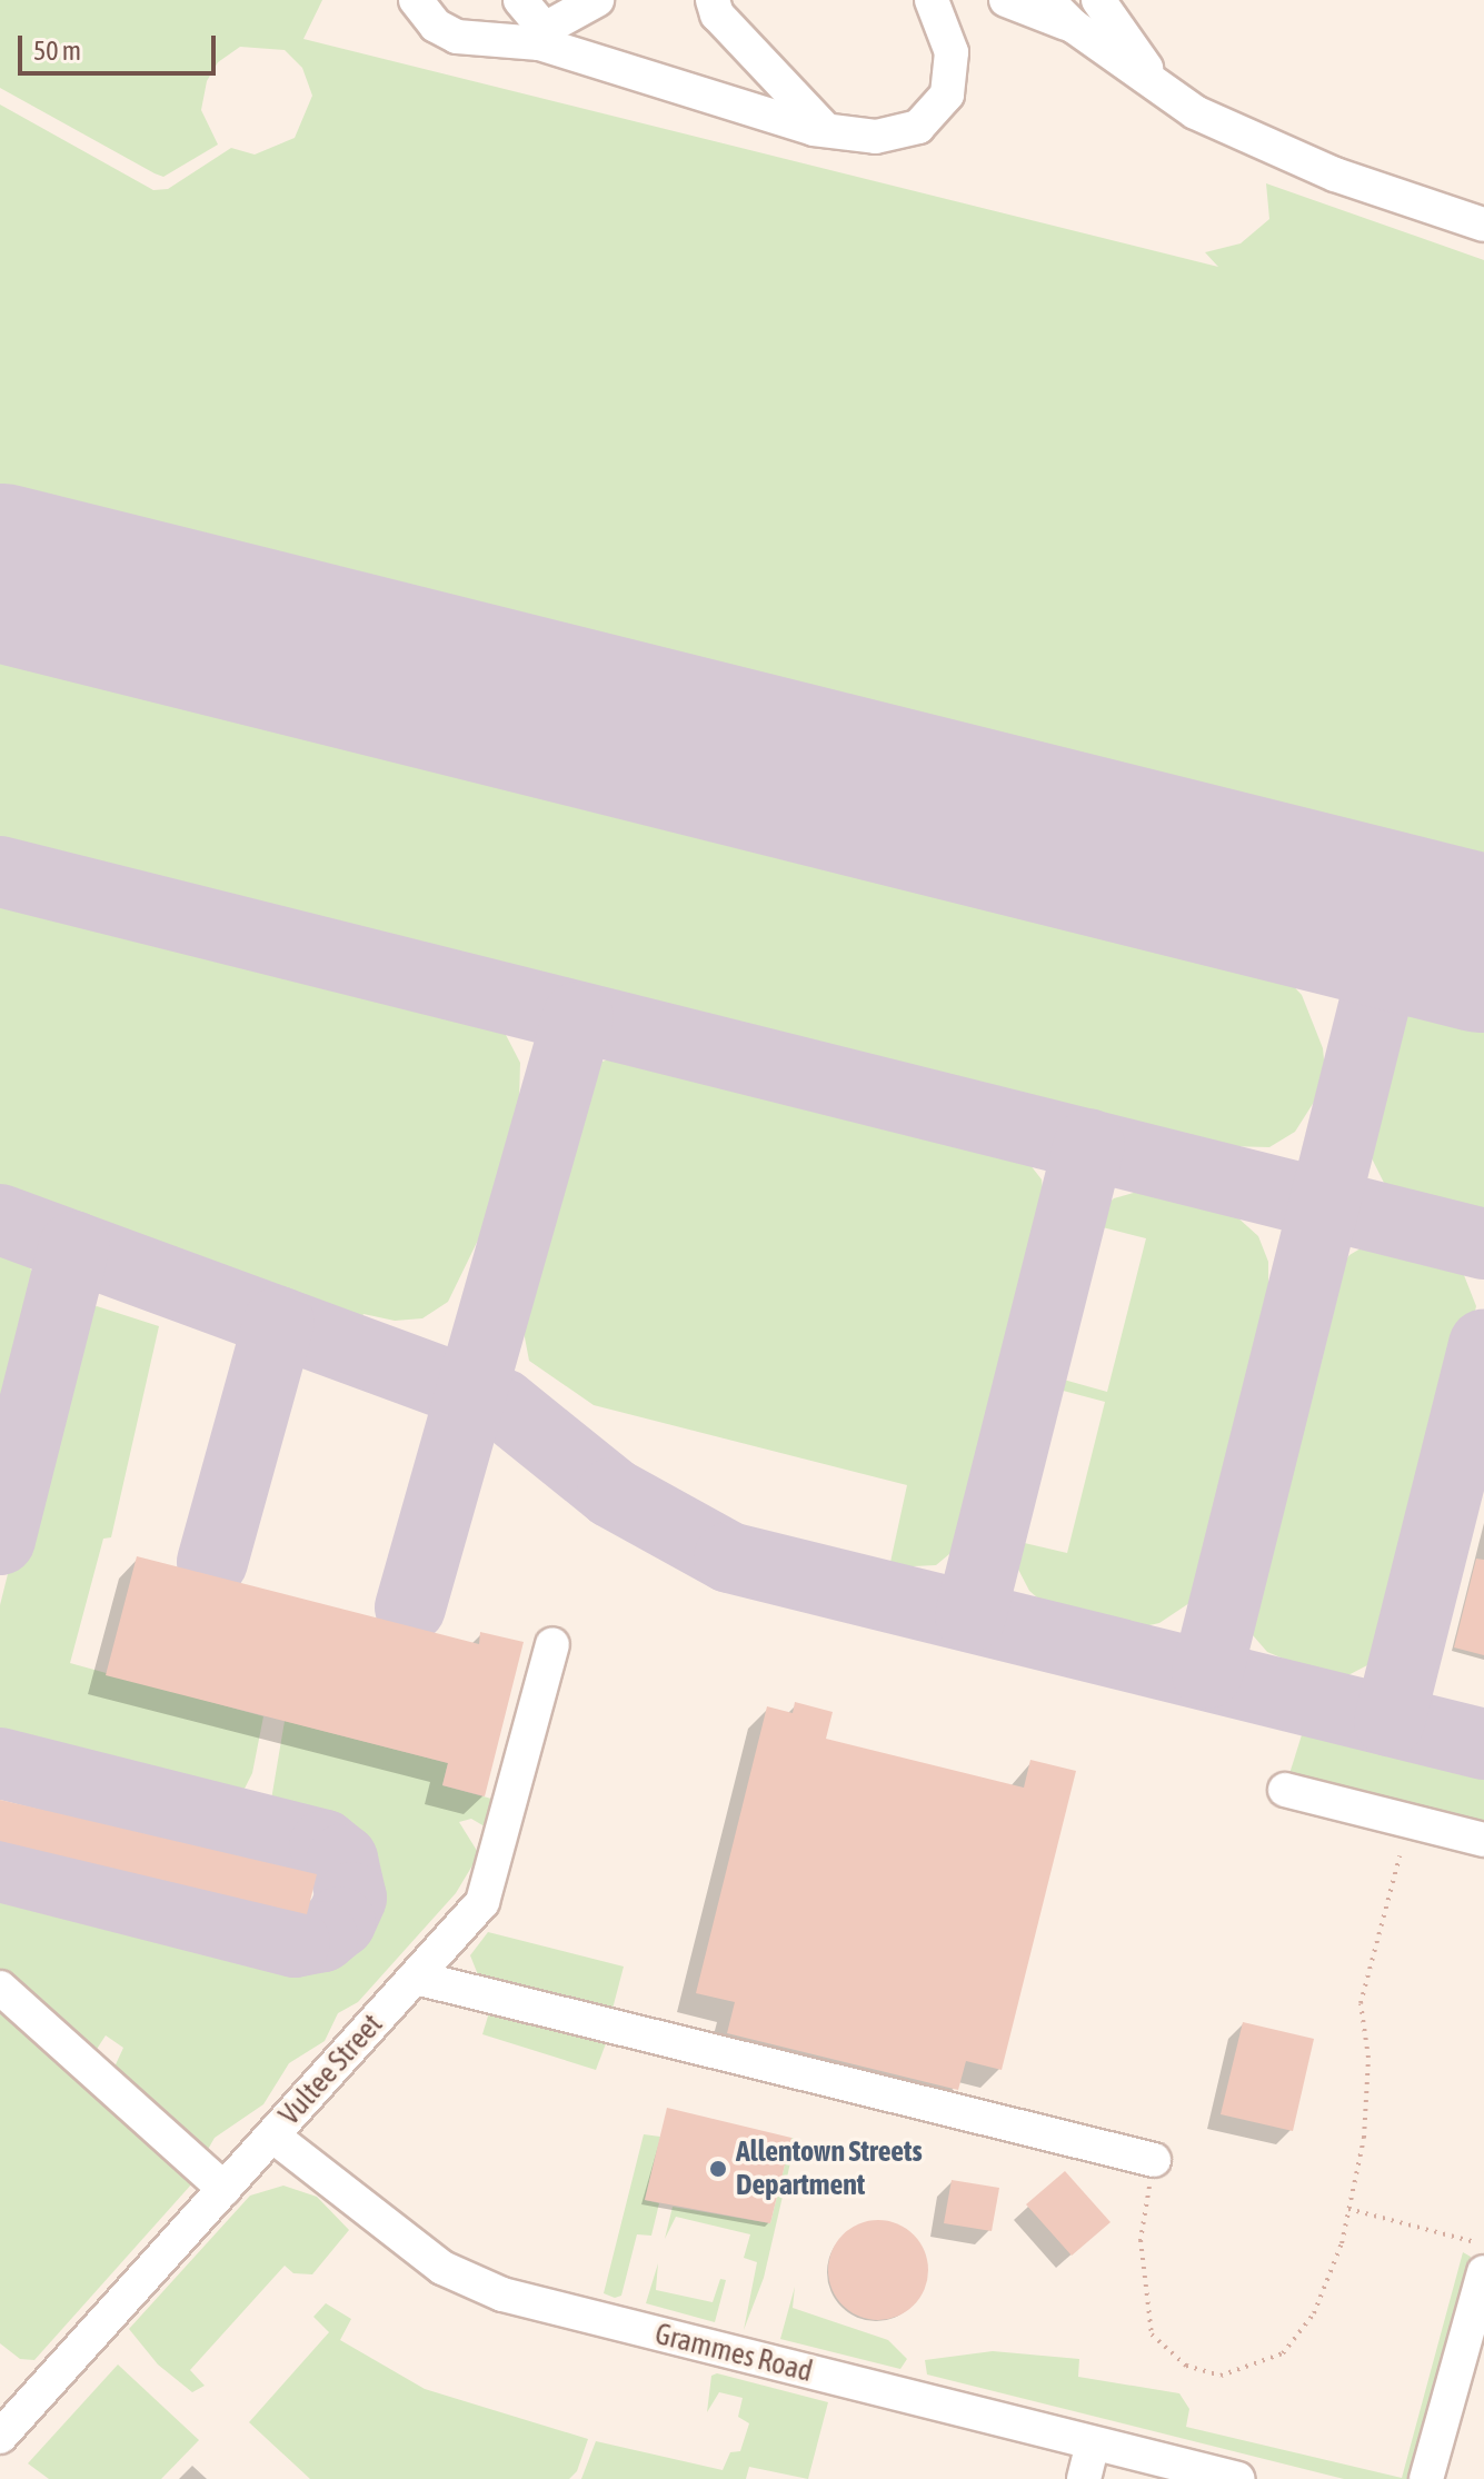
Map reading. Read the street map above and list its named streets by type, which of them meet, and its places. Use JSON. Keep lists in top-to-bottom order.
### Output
{
  "streets": {
    "street": ["Vultee Street", "Grammes Road"]
  },
  "crossings": [
    ["Vultee Street", "Grammes Road"]
  ],
  "places": ["Allentown Streets Department"],
  "scale_bar": "50 m"
}
